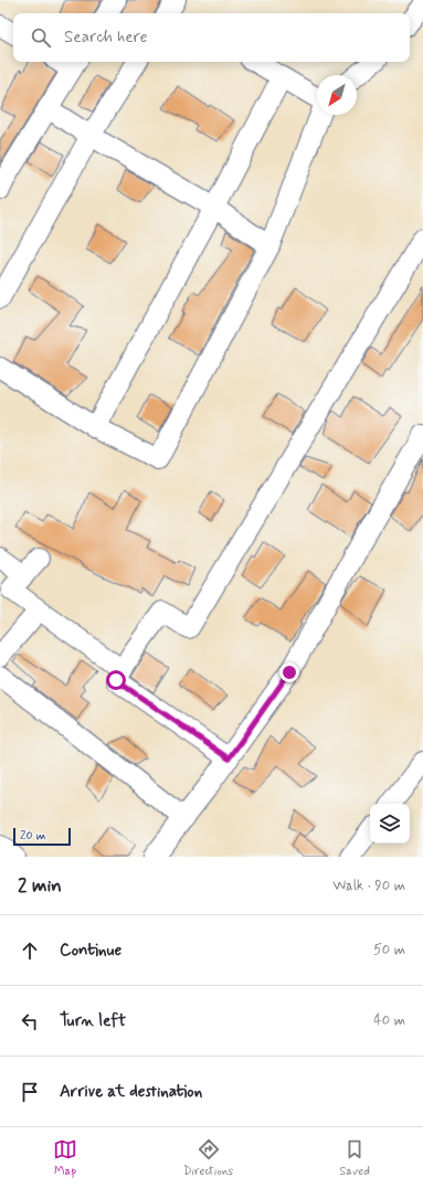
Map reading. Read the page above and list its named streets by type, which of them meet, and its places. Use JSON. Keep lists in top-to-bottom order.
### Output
{
  "scale_bar": "20 m",
  "north": "bottom left",
  "page": {
    "search": "Search here",
    "scale": "20 m",
    "heading": ["2 min", "Walk · 90 m"],
    "list": [
      ["Continue", "50 m"],
      ["Turn left", "40 m"],
      "Arrive at destination"
    ],
    "nav": ["Map", "Directions", "Saved"]
  }
}
